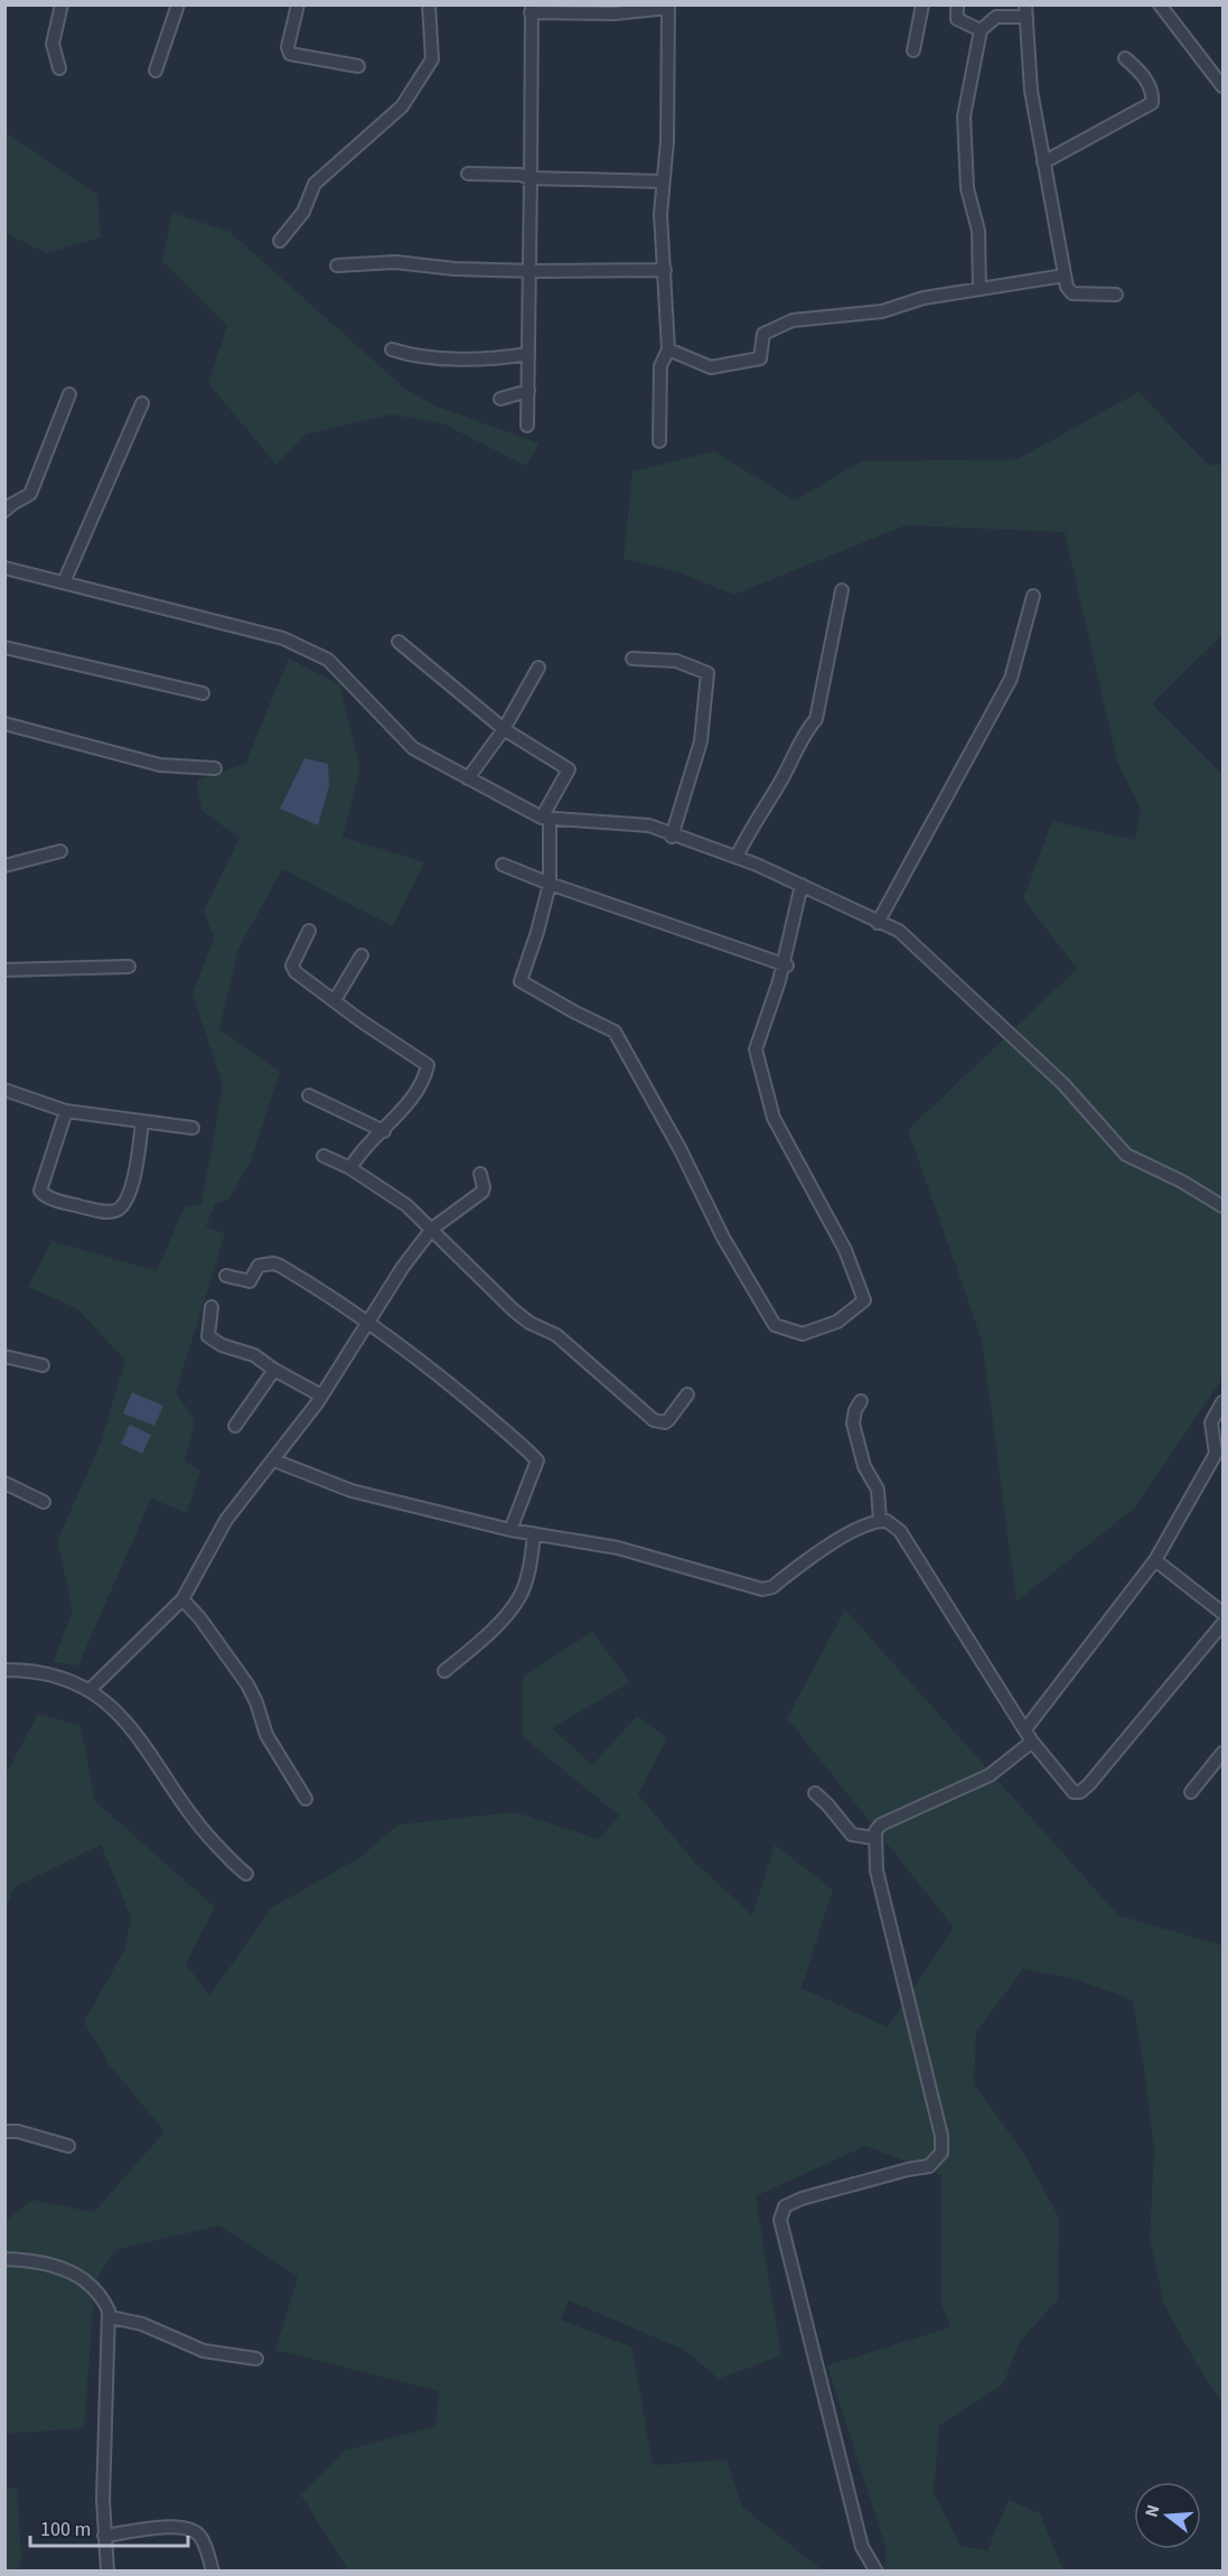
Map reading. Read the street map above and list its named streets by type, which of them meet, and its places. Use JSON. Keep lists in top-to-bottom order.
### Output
{
  "scale_bar": "100 m",
  "north": "left"
}
